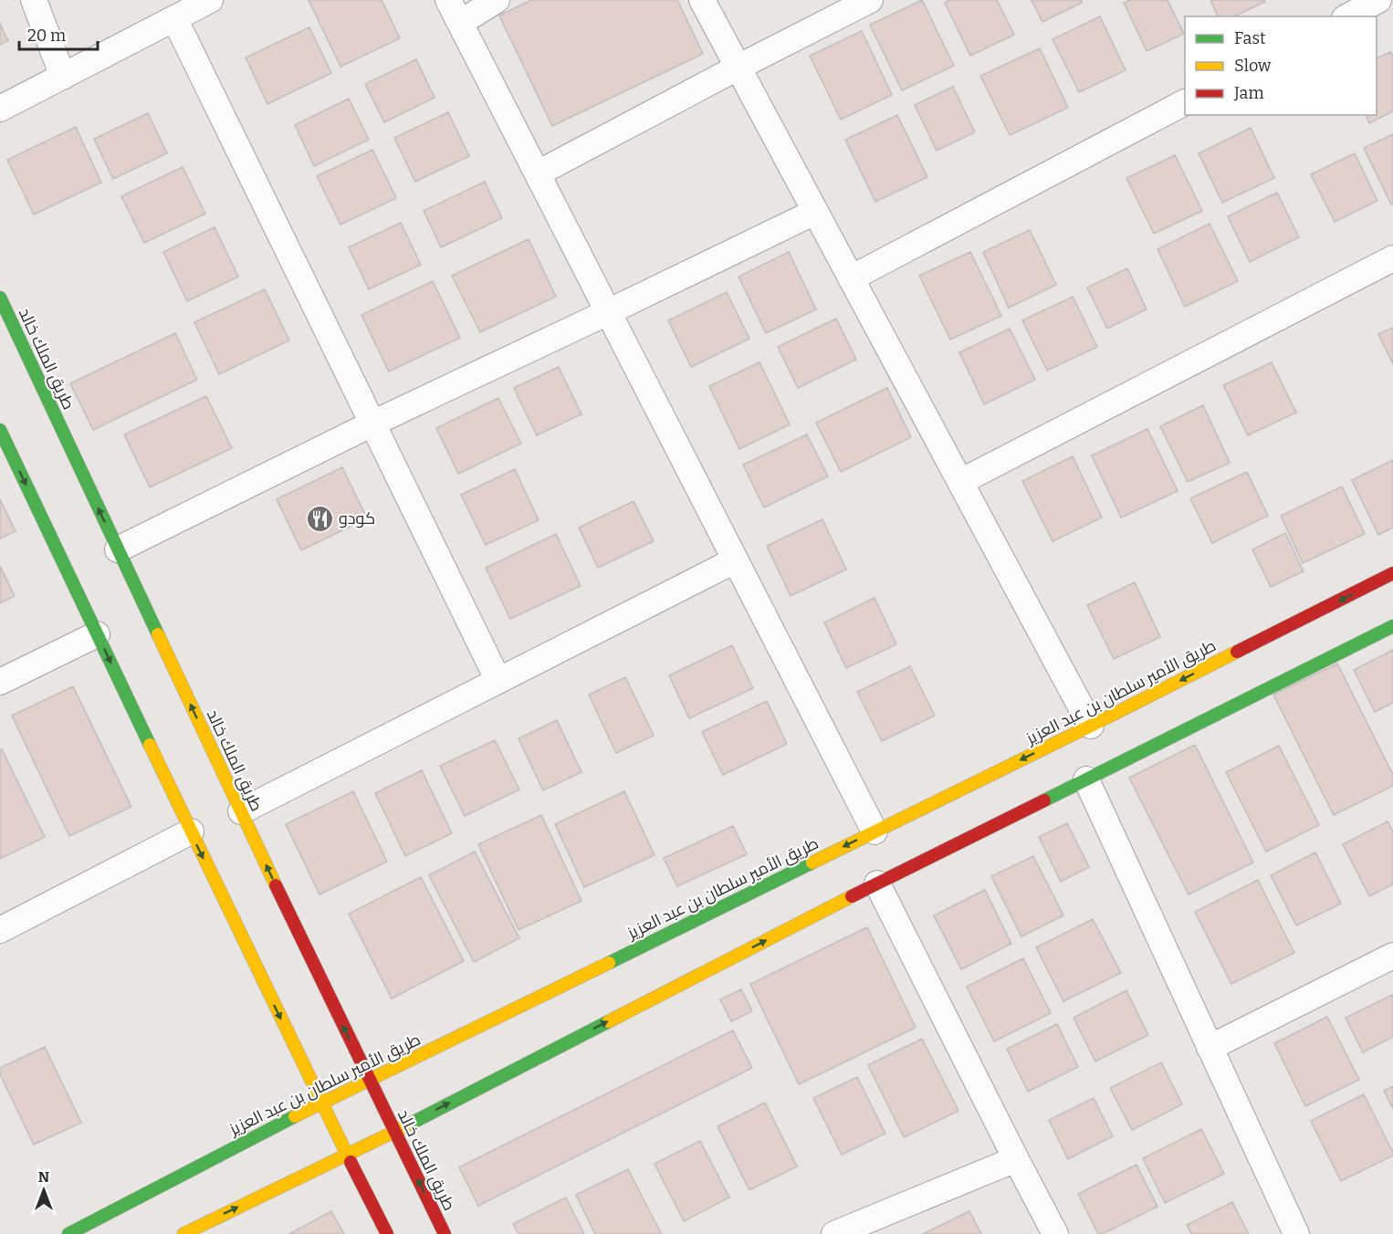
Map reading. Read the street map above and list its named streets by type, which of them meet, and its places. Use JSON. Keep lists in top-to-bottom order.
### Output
{
  "streets": {
    "main road": ["طريق الملك خالد", "طريق الأمير سلطان بن عبد العزيز"]
  },
  "crossings": [
    ["طريق الملك خالد", "طريق الأمير سلطان بن عبد العزيز"]
  ],
  "places": {
    "restaurant": ["كودو"]
  },
  "legend": ["Fast", "Slow", "Jam"],
  "scale_bar": "20 m",
  "north": "top"
}
